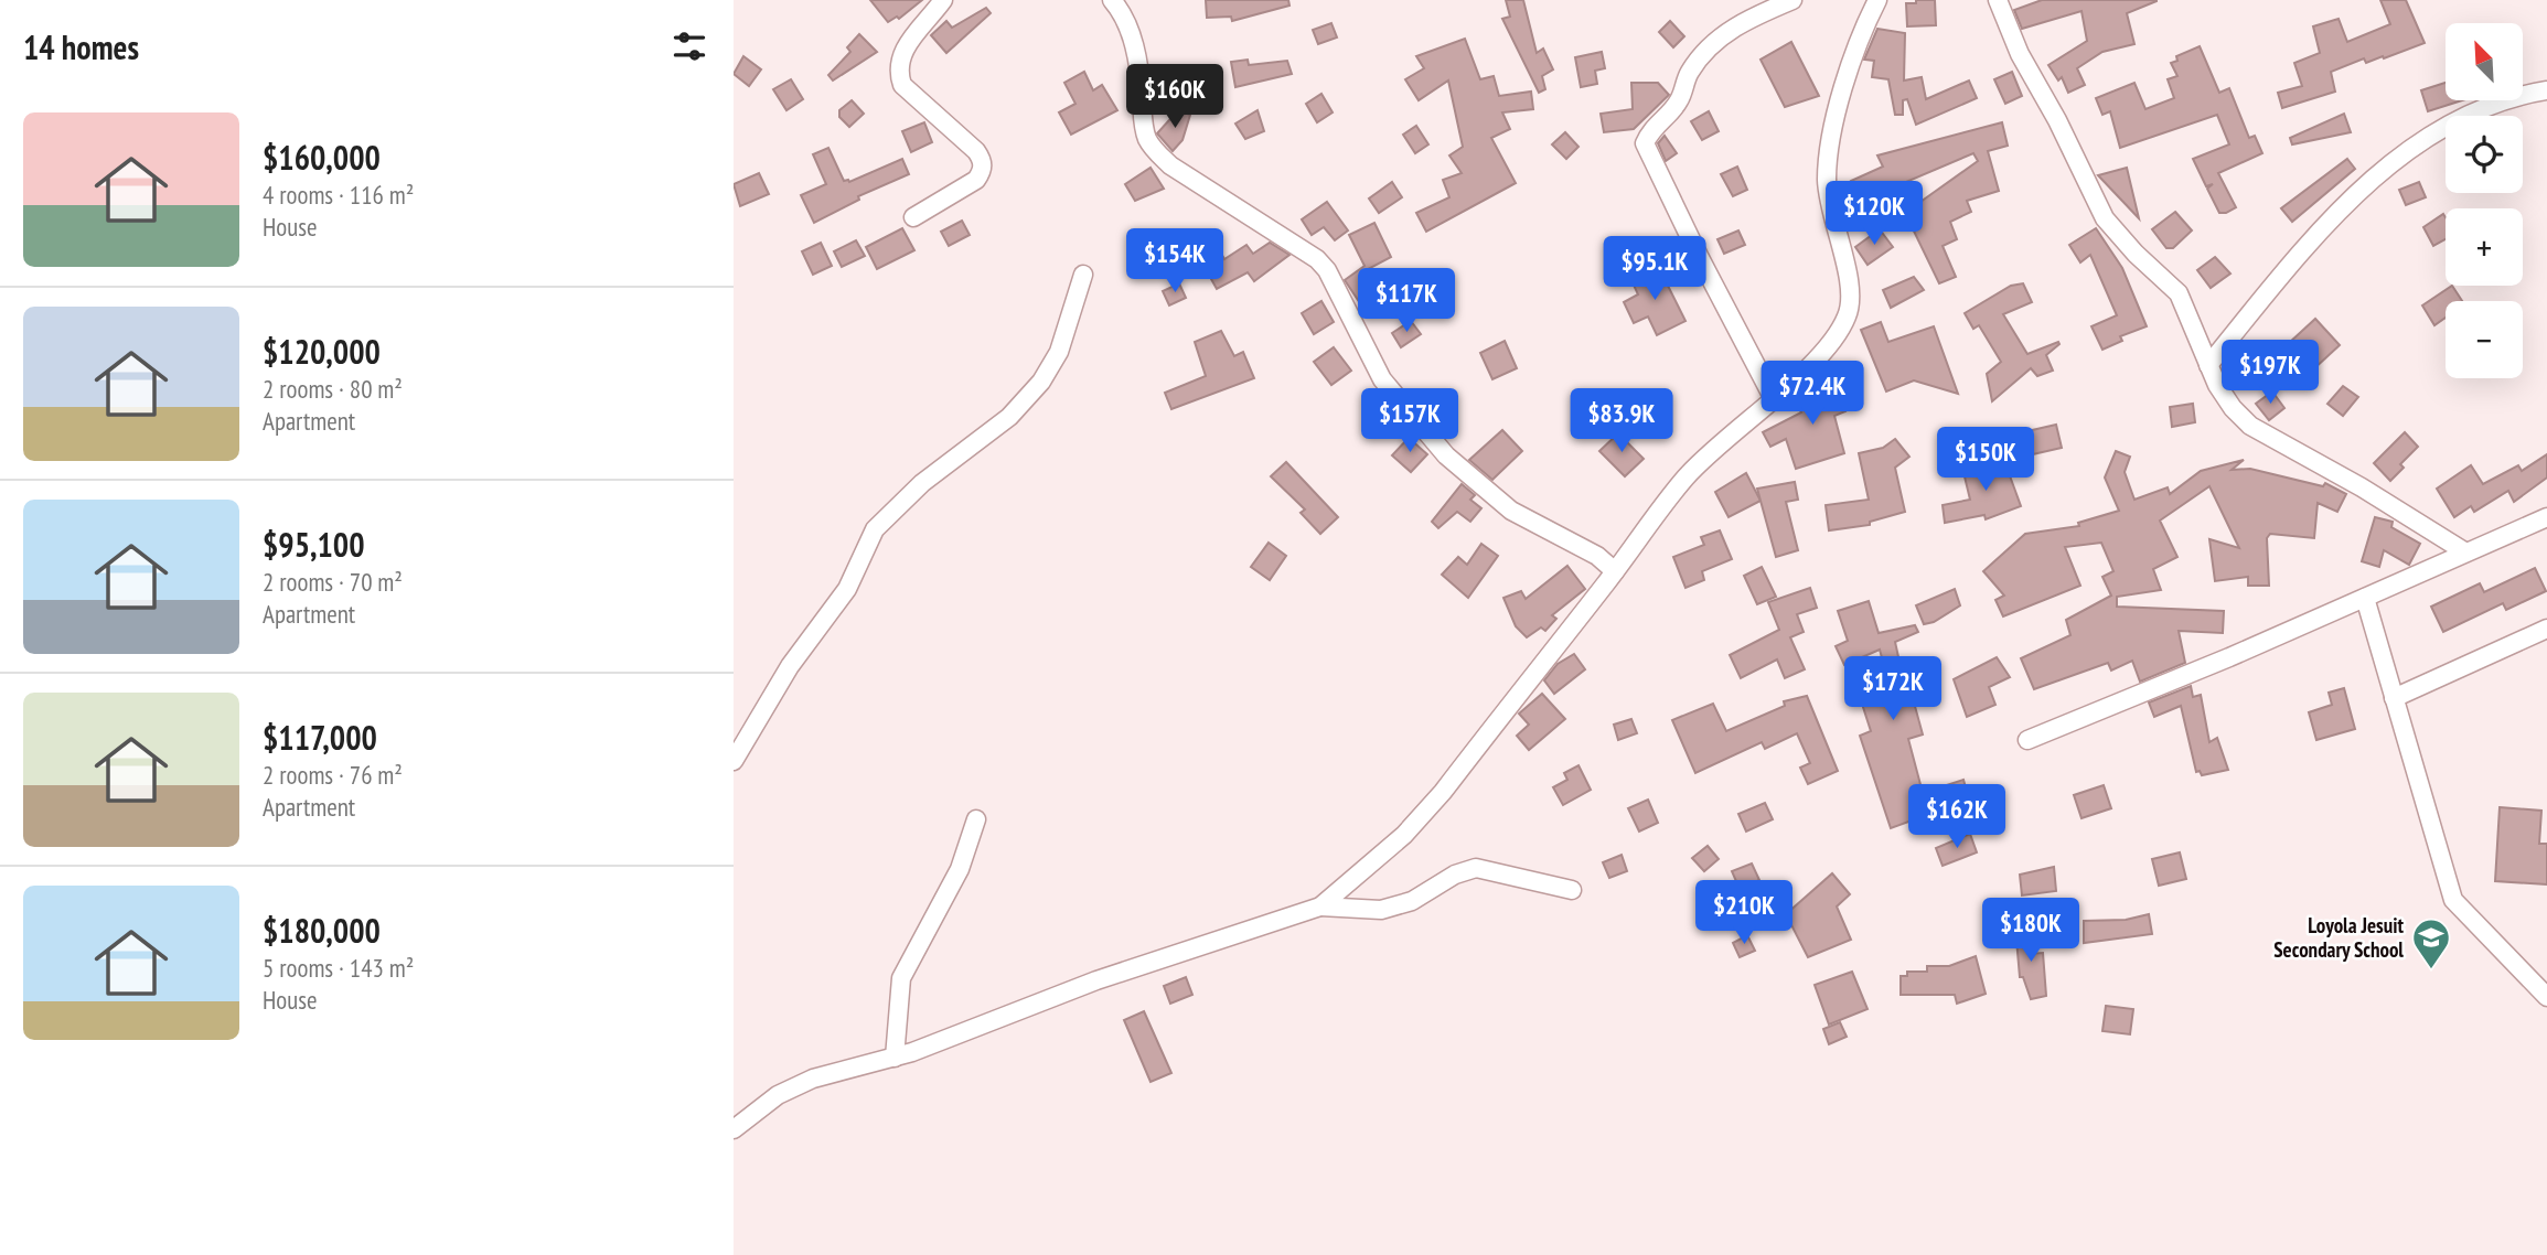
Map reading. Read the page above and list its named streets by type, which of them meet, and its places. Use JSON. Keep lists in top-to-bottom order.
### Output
{
  "places": {
    "school or university": ["Loyola Jesuit Secondary School"]
  },
  "north": "top left",
  "page": {
    "heading": "14 homes",
    "map_buttons": ["+", "−"],
    "price": [
      "$160K",
      "$120K",
      "$154K",
      "$95.1K",
      "$117K",
      "$197K",
      "$72.4K",
      "$157K",
      "$83.9K",
      "$150K",
      "$172K",
      "$162K",
      "$210K",
      "$180K"
    ],
    "list": [
      {
        "name": "$160,000",
        "note": "4 rooms · 116 m² · House"
      },
      {
        "name": "$120,000",
        "note": "2 rooms · 80 m² · Apartment"
      },
      {
        "name": "$95,100",
        "note": "2 rooms · 70 m² · Apartment"
      },
      {
        "name": "$117,000",
        "note": "2 rooms · 76 m² · Apartment"
      },
      {
        "name": "$180,000",
        "note": "5 rooms · 143 m² · House"
      }
    ]
  }
}
